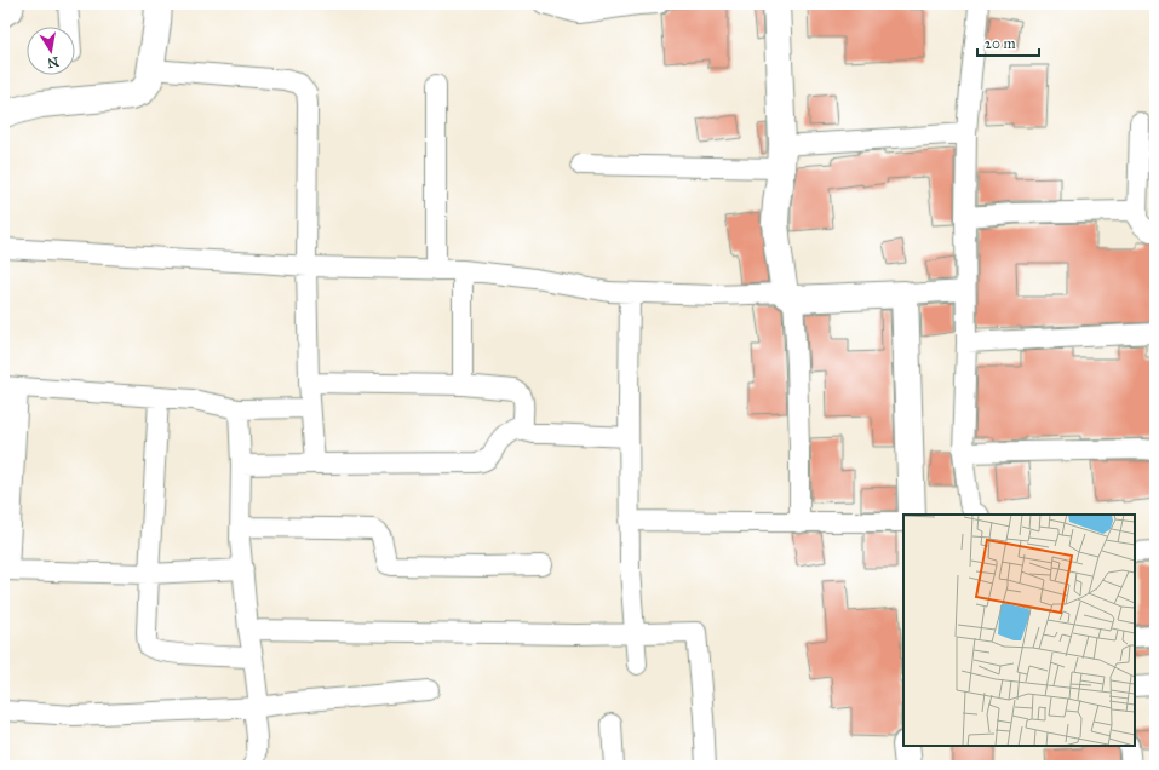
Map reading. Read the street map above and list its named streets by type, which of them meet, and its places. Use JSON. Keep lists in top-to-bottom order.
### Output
{
  "scale_bar": "20 m",
  "north": "bottom"
}
